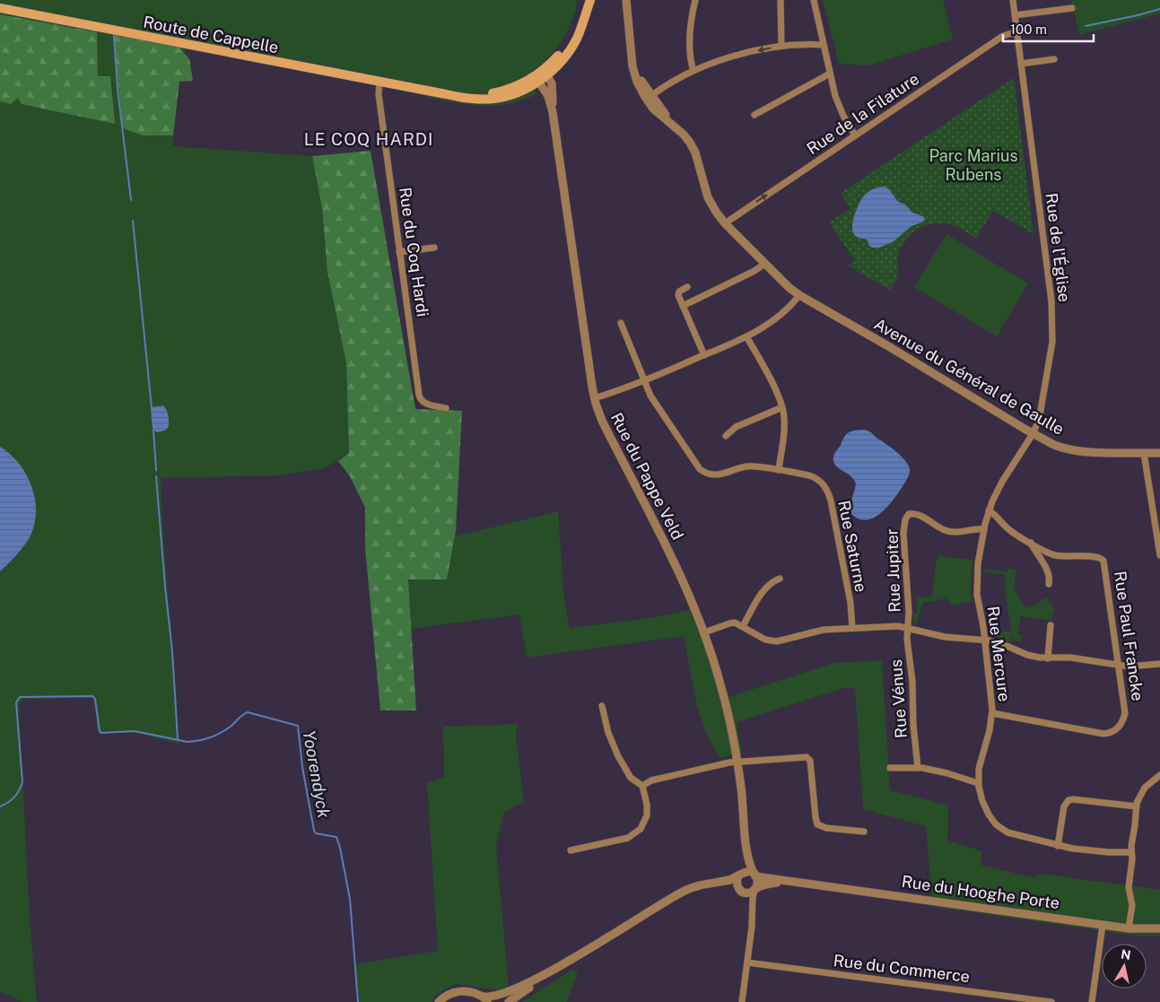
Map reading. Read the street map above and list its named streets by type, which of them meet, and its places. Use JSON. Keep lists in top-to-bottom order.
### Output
{
  "streets": {
    "main road": ["Route de Cappelle"],
    "street": [
      "Rue de la Filature",
      "Rue de l'Église",
      "Rue du Coq Hardi",
      "Avenue du Général de Gaulle",
      "Rue du Pappe Veld",
      "Rue Saturne",
      "Rue Jupiter",
      "Rue Paul Francke",
      "Rue Mercure",
      "Rue Vénus",
      "Rue du Hooghe Porte",
      "Rue du Commerce"
    ]
  },
  "crossings": [
    ["Route de Cappelle", "Rue du Coq Hardi"],
    ["Route de Cappelle", "Rue du Pappe Veld"],
    ["Rue de la Filature", "Rue de l'Église"],
    ["Rue de la Filature", "Avenue du Général de Gaulle"],
    ["Rue de l'Église", "Avenue du Général de Gaulle"],
    ["Rue de l'Église", "Rue Mercure"],
    ["Avenue du Général de Gaulle", "Rue Mercure"],
    ["Rue du Pappe Veld", "Rue du Hooghe Porte"],
    ["Rue Jupiter", "Rue Mercure"],
    ["Rue Jupiter", "Rue Vénus"],
    ["Rue Paul Francke", "Rue Mercure"]
  ],
  "one_way": ["Rue de la Filature"],
  "districts": ["LE COQ HARDI"],
  "water": ["Yoorendyck"],
  "parks": ["Parc Marius Rubens"],
  "scale_bar": "100 m",
  "north": "top"
}
